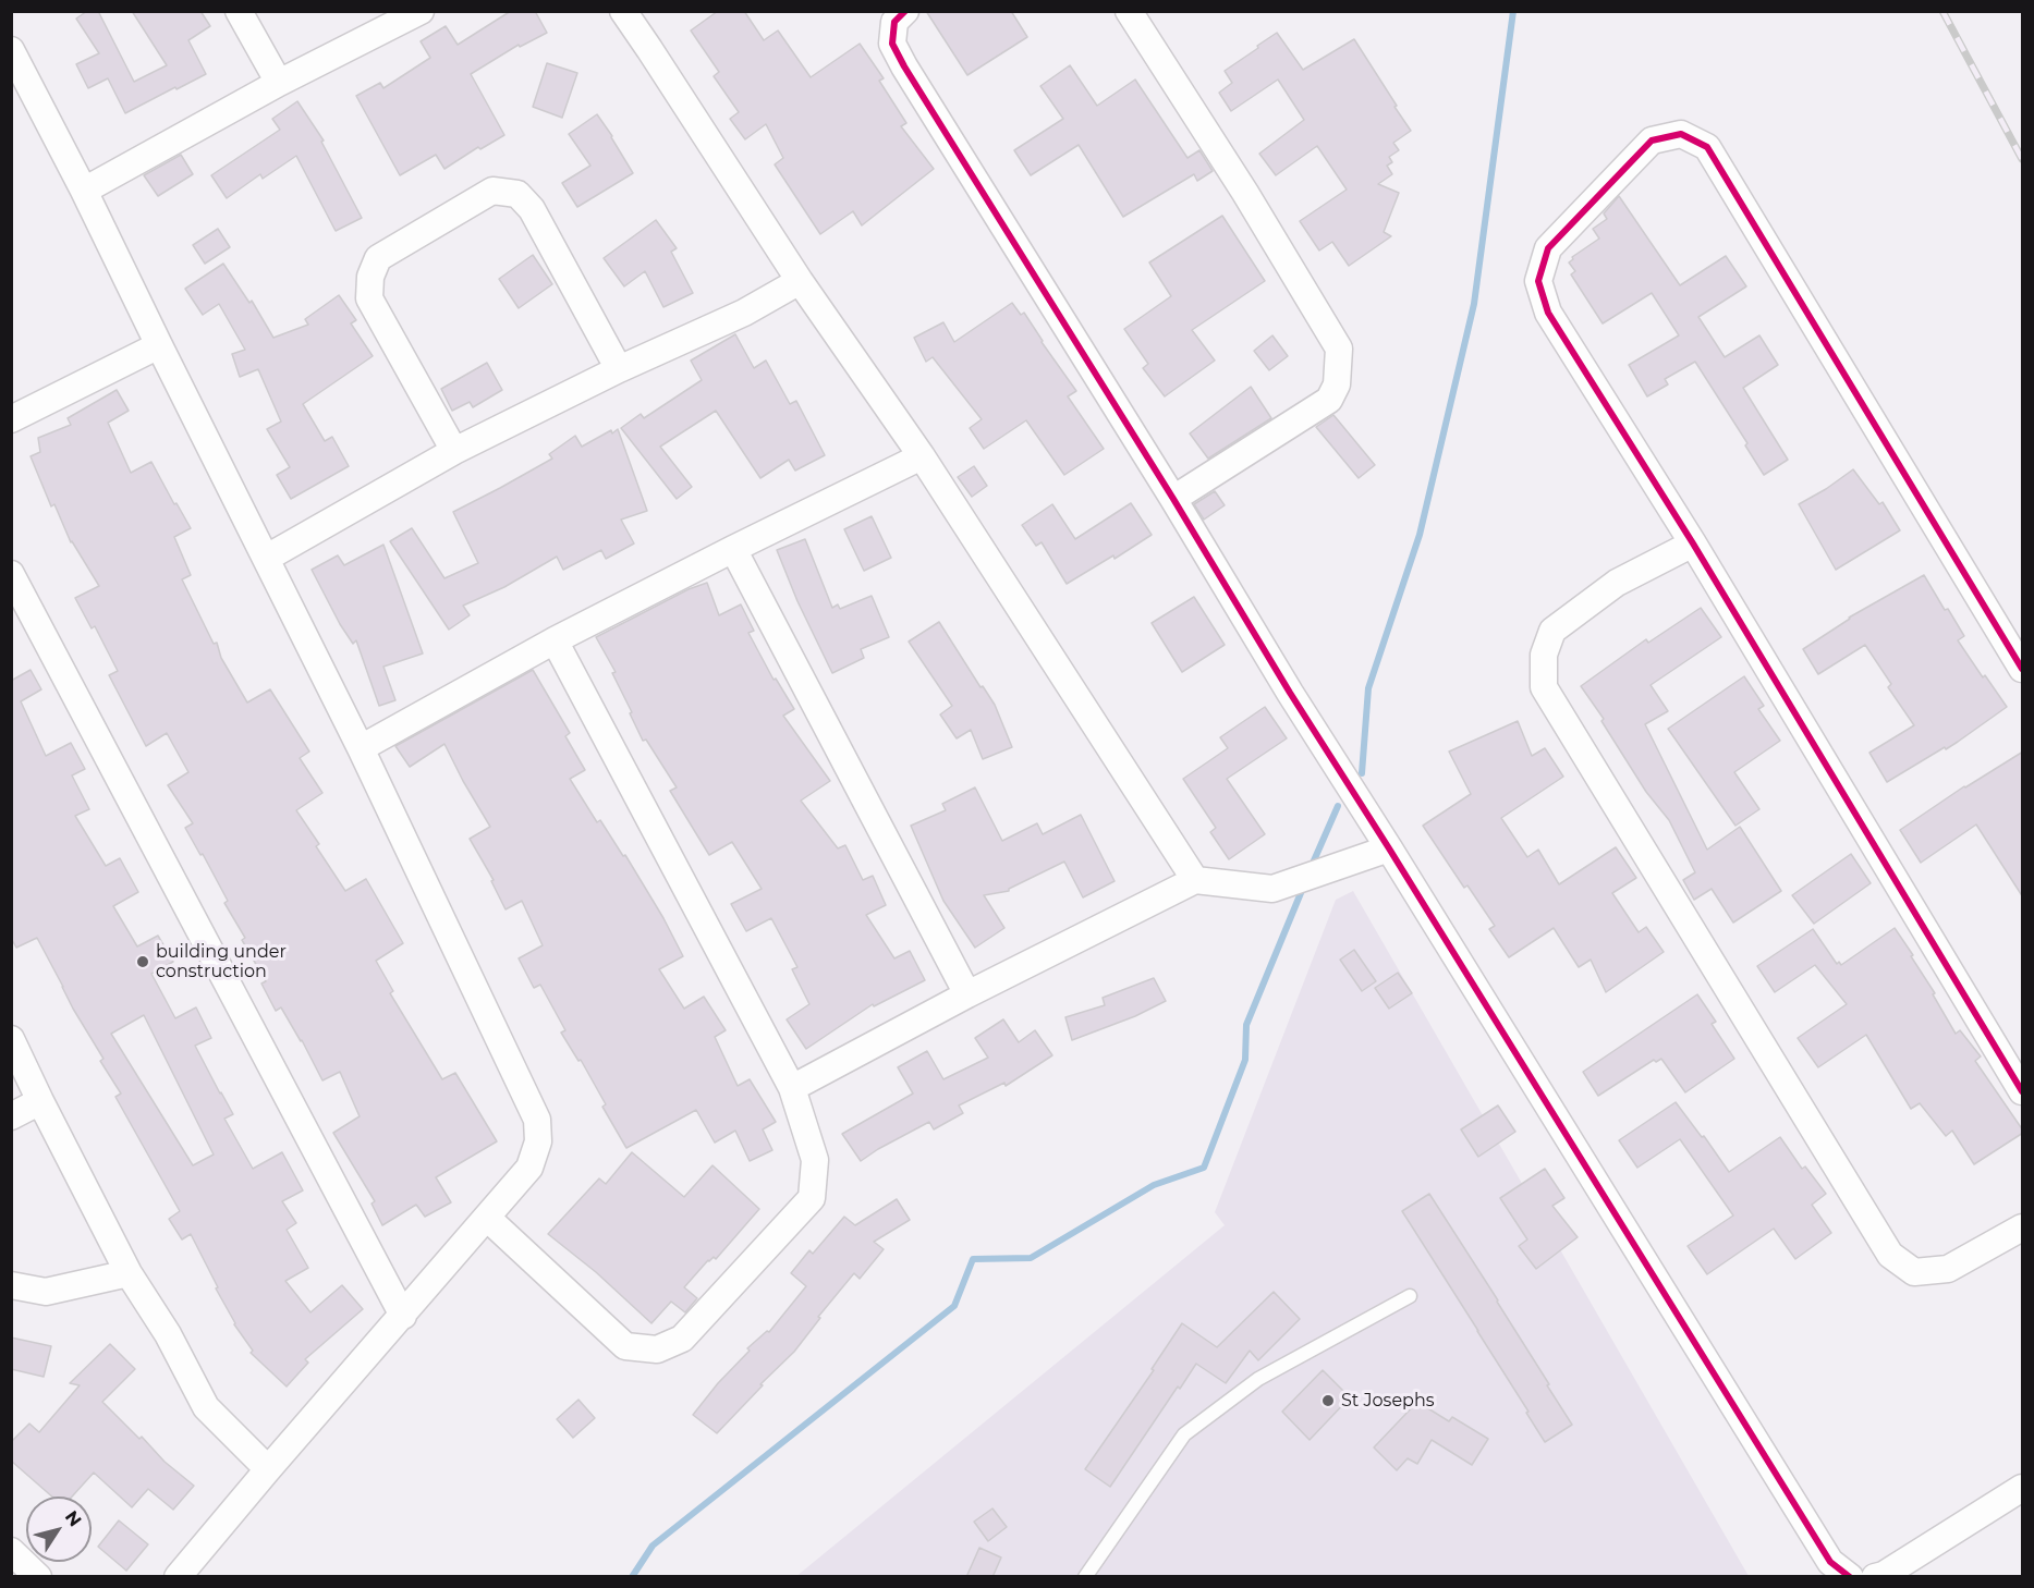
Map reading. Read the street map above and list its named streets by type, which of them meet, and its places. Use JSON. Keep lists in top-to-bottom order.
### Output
{
  "places": ["building under construction", "St Josephs"],
  "north": "top right"
}
